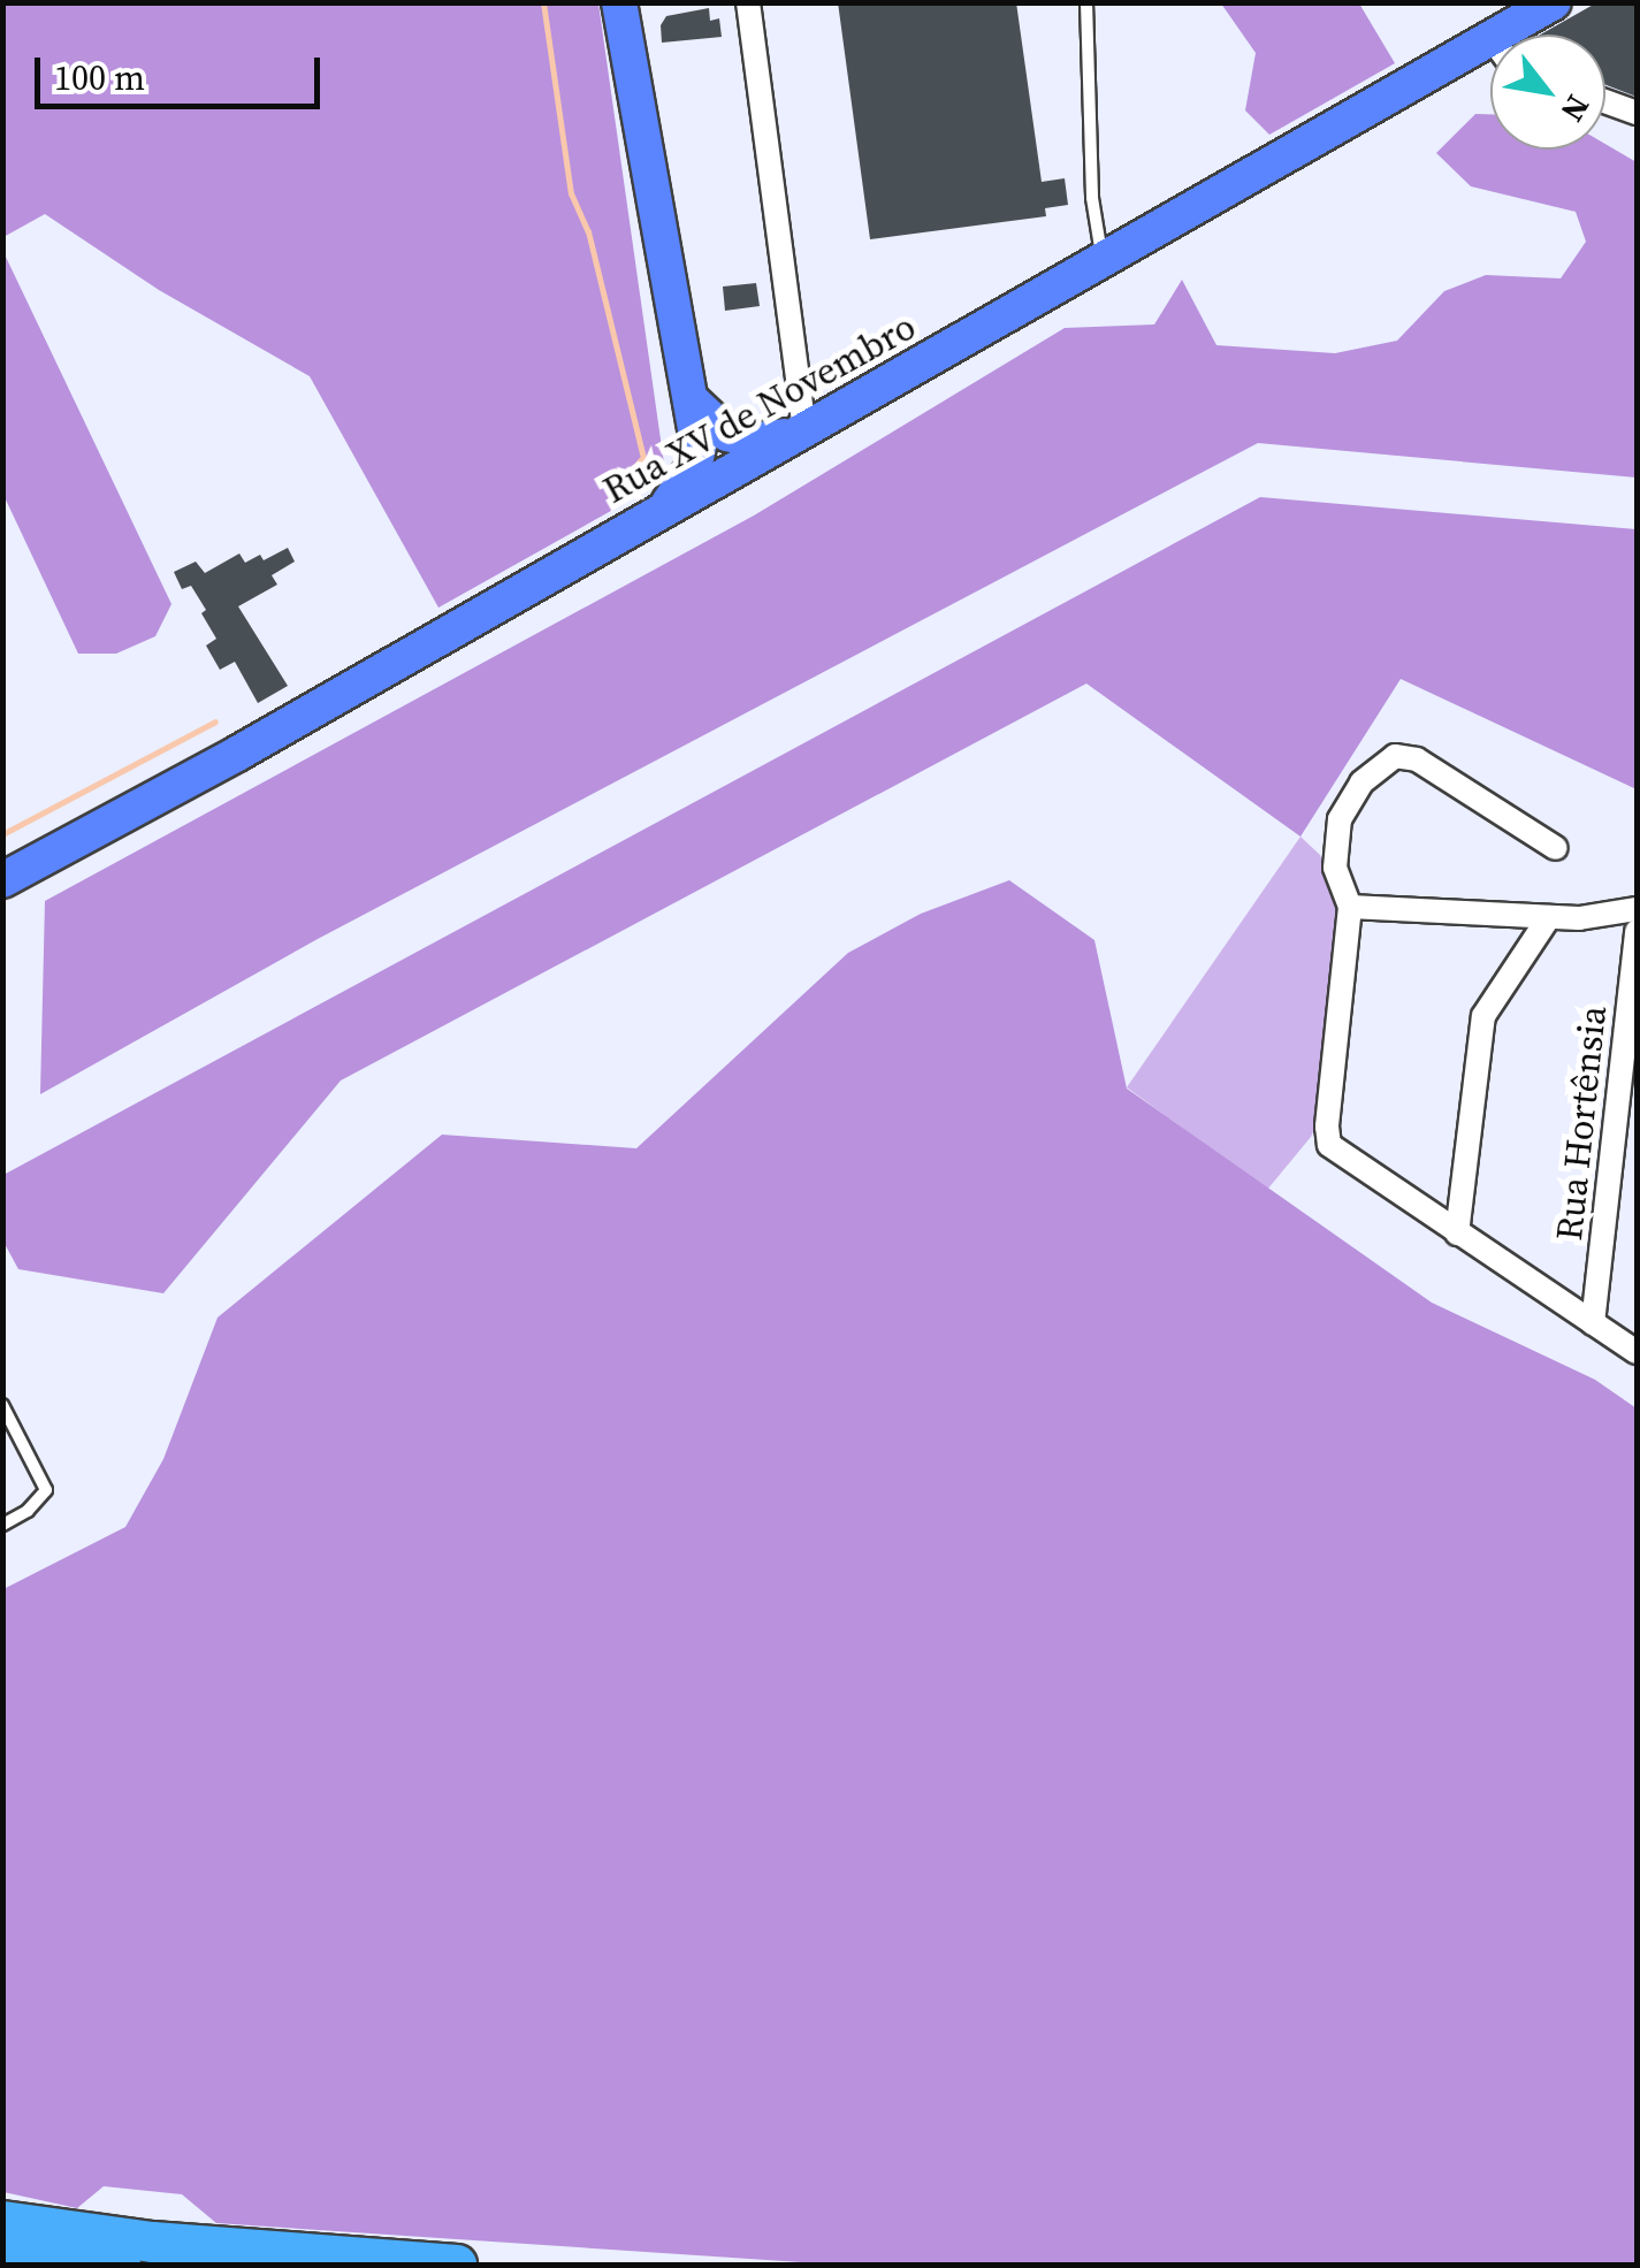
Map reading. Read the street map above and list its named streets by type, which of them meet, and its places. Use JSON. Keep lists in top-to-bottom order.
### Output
{
  "streets": {
    "main road": ["Rua XV de Novembro"],
    "street": ["Rua Hortênsia"]
  },
  "scale_bar": "100 m",
  "north": "bottom right"
}
